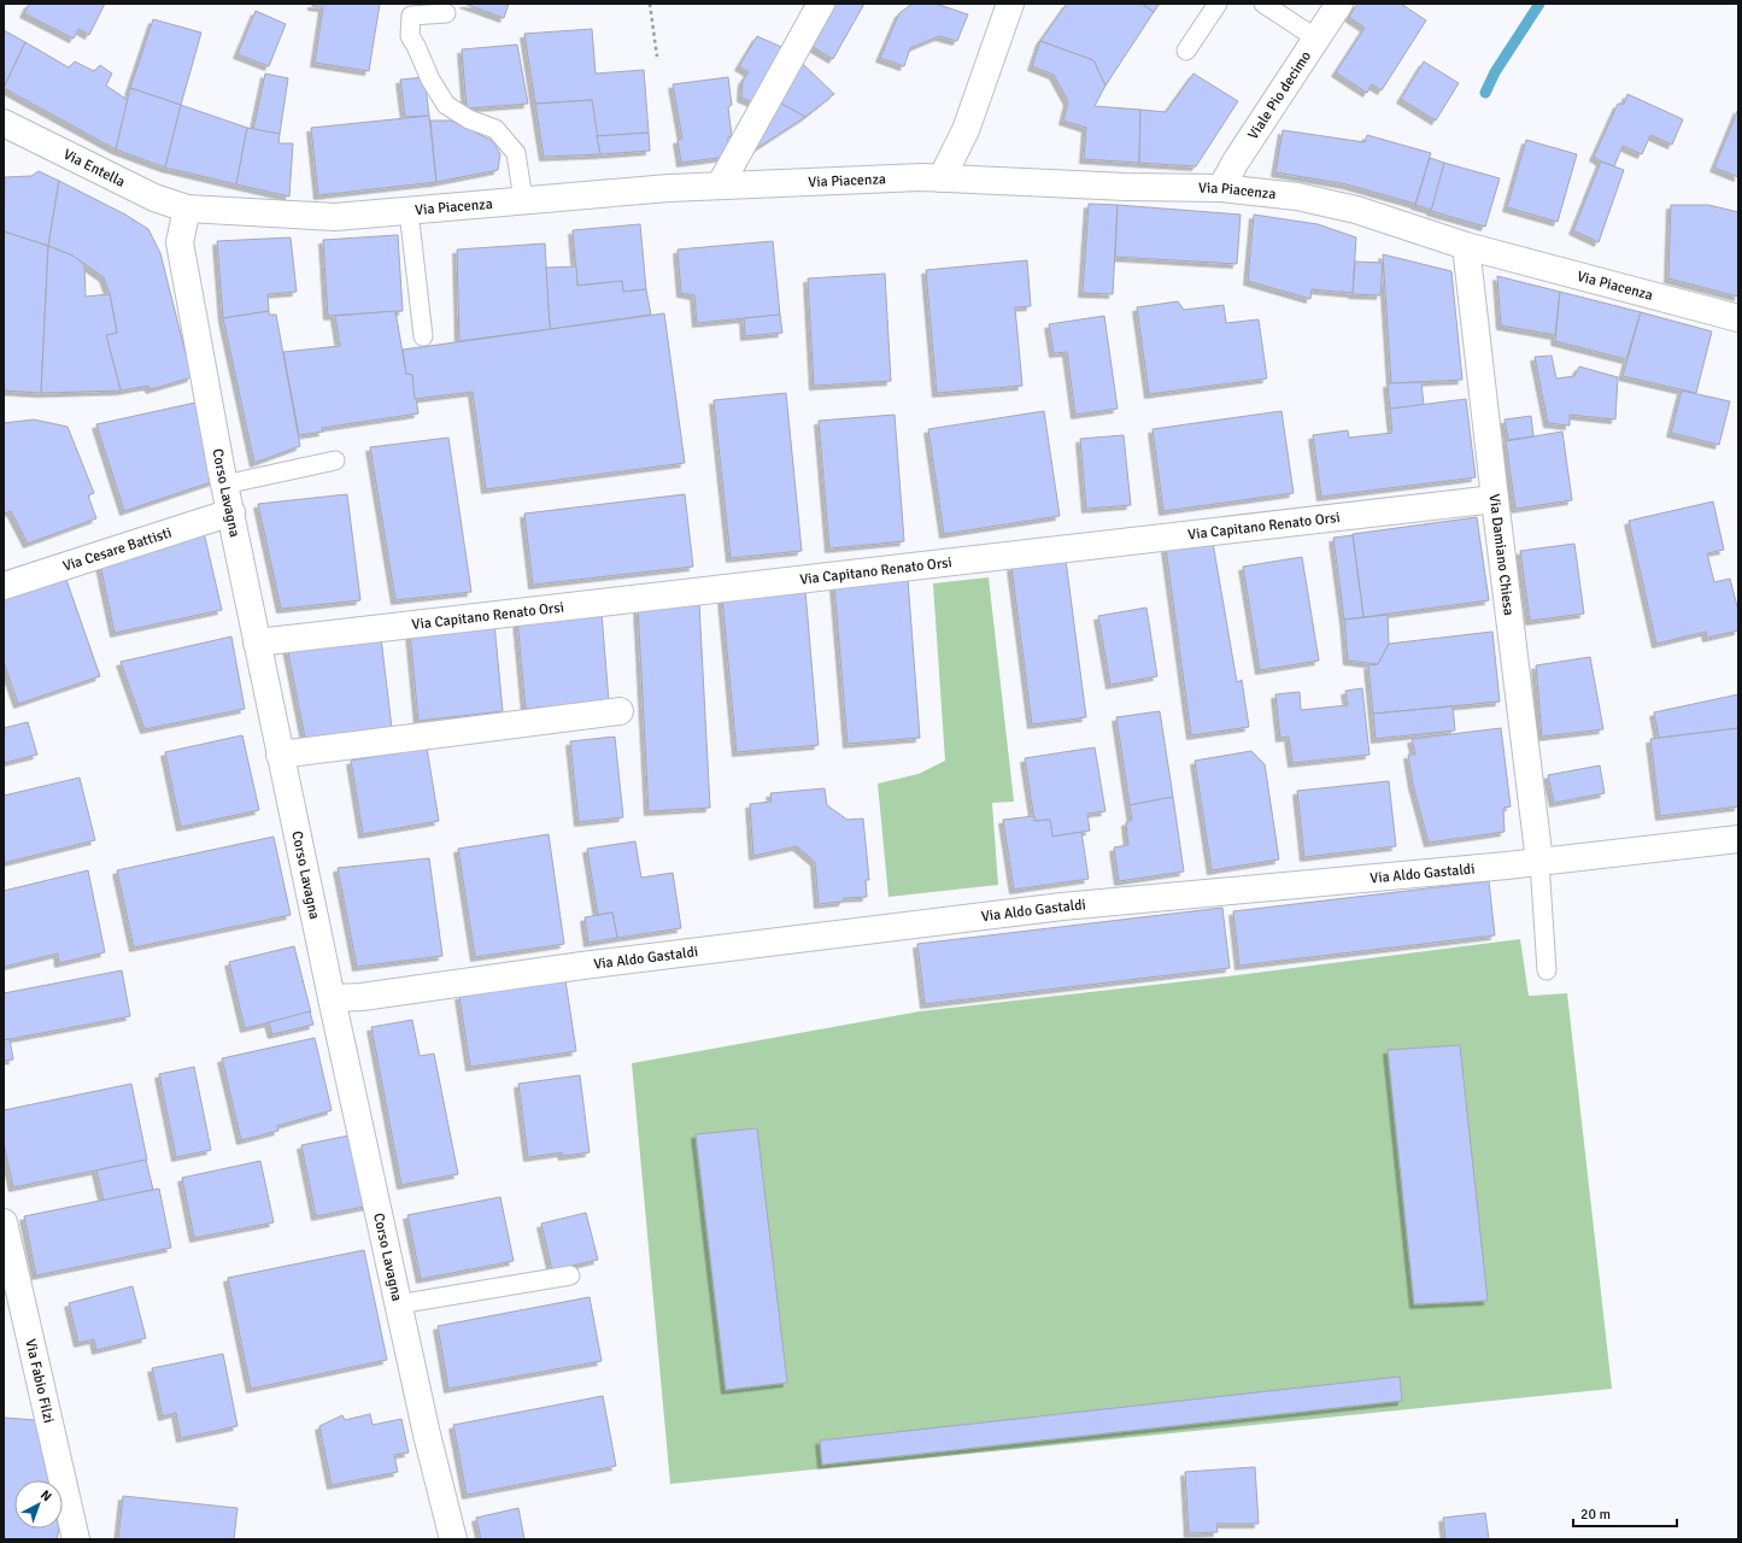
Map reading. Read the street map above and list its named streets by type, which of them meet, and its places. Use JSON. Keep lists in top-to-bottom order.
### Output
{
  "streets": {
    "street": [
      "Viale Pio decimo",
      "Via Entella",
      "Via Piacenza",
      "Corso Lavagna",
      "Via Capitano Renato Orsi",
      "Via Cesare Battisti",
      "Via Damiano Chiesa",
      "Via Aldo Gastaldi",
      "Via Fabio Filzi"
    ]
  },
  "crossings": [
    ["Viale Pio decimo", "Via Piacenza"],
    ["Via Entella", "Via Piacenza"],
    ["Via Entella", "Corso Lavagna"],
    ["Via Piacenza", "Corso Lavagna"],
    ["Via Piacenza", "Via Damiano Chiesa"],
    ["Corso Lavagna", "Via Capitano Renato Orsi"],
    ["Corso Lavagna", "Via Cesare Battisti"],
    ["Corso Lavagna", "Via Aldo Gastaldi"],
    ["Via Capitano Renato Orsi", "Via Damiano Chiesa"],
    ["Via Damiano Chiesa", "Via Aldo Gastaldi"]
  ],
  "scale_bar": "20 m",
  "north": "top right"
}
